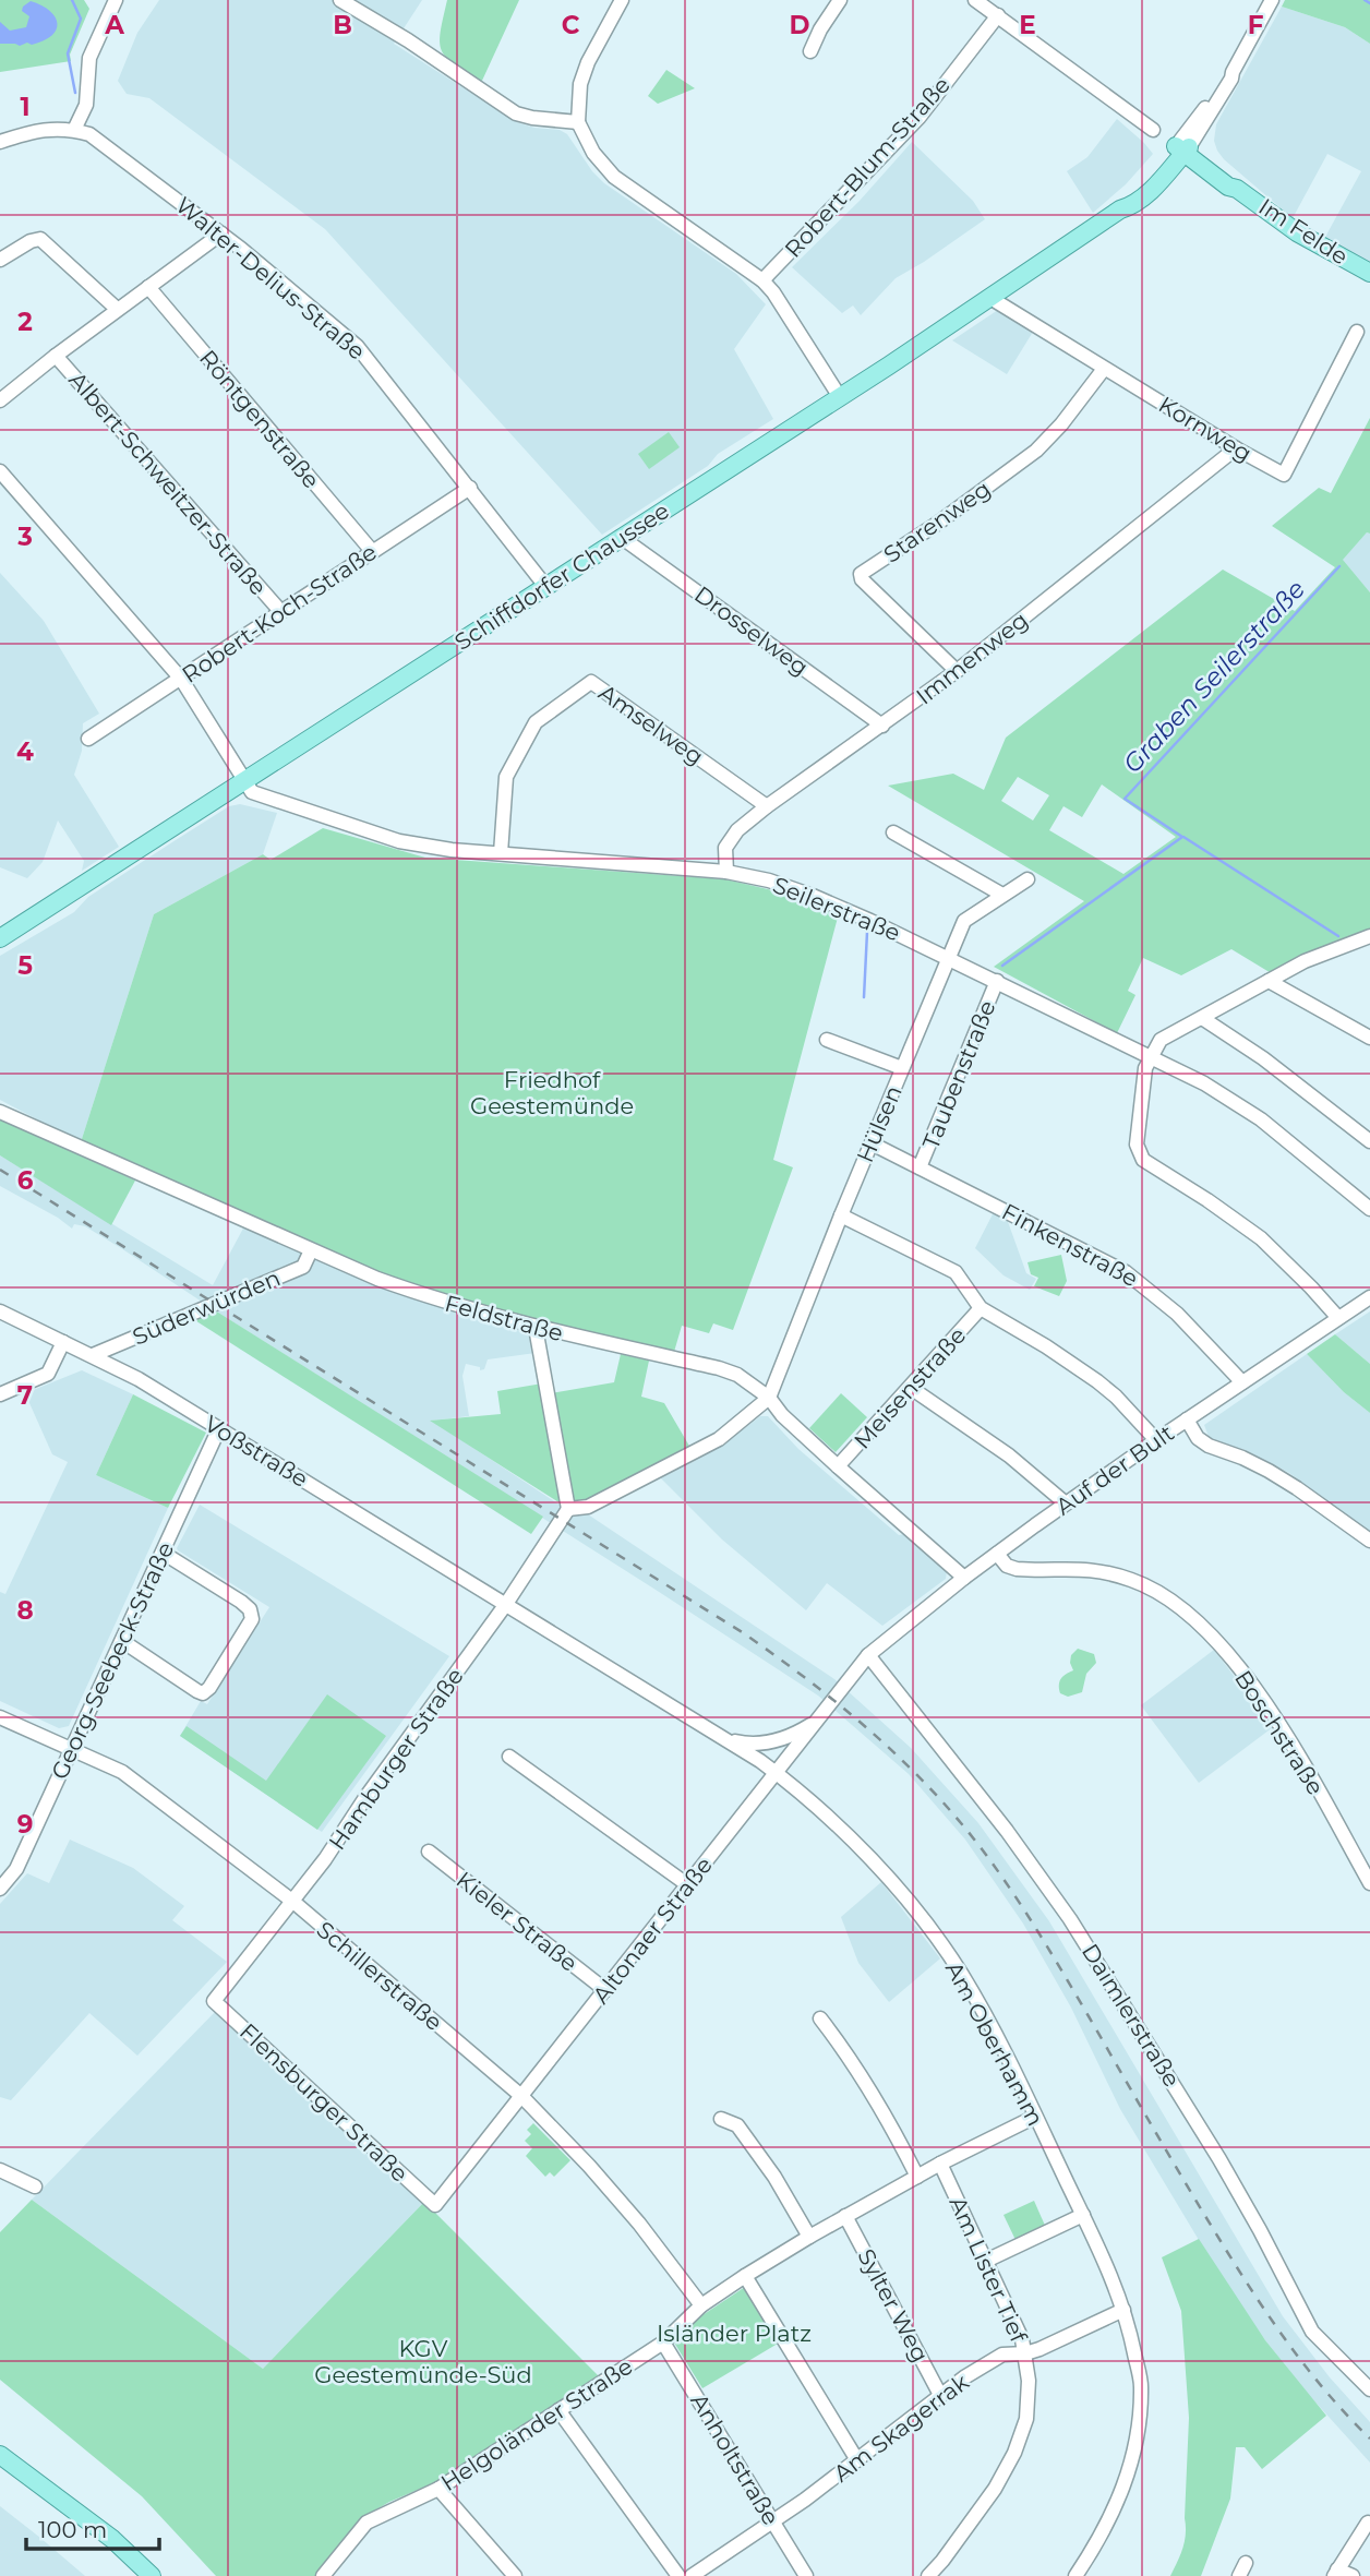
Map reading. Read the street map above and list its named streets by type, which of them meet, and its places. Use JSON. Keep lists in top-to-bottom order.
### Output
{
  "streets": {
    "main road": ["Im Felde", "Schiffdorfer Chaussee"],
    "street": [
      "Robert-Blum-Straße",
      "Walter-Delius-Straße",
      "Röntgenstraße",
      "Kornweg",
      "Albert-Schweitzer-Straße",
      "Starenweg",
      "Robert-Koch-Straße",
      "Drosselweg",
      "Immenweg",
      "Amselweg",
      "Seilerstraße",
      "Taubenstraße",
      "Hülsen",
      "Finkenstraße",
      "Süderwürden",
      "Feldstraße",
      "Meisenstraße",
      "Voßstraße",
      "Auf der Bult",
      "Georg-Seebeck-Straße",
      "Boschstraße",
      "Hamburger Straße",
      "Kieler Straße",
      "Altonaer Straße",
      "Schillerstraße",
      "Daimlerstraße",
      "Am Oberhamm",
      "Flensburger Straße",
      "Am Lister Tief",
      "Sylter Weg",
      "Helgoländer Straße",
      "Am Skagerrak",
      "Anholtstraße"
    ]
  },
  "crossings": [
    ["Im Felde", "Schiffdorfer Chaussee"],
    ["Walter-Delius-Straße", "Schiffdorfer Chaussee"],
    ["Walter-Delius-Straße", "Robert-Koch-Straße"],
    ["Röntgenstraße", "Robert-Koch-Straße"],
    ["Kornweg", "Starenweg"],
    ["Kornweg", "Schiffdorfer Chaussee"],
    ["Kornweg", "Immenweg"],
    ["Albert-Schweitzer-Straße", "Robert-Koch-Straße"],
    ["Starenweg", "Immenweg"],
    ["Schiffdorfer Chaussee", "Drosselweg"],
    ["Schiffdorfer Chaussee", "Seilerstraße"],
    ["Drosselweg", "Immenweg"],
    ["Immenweg", "Amselweg"],
    ["Immenweg", "Seilerstraße"],
    ["Amselweg", "Seilerstraße"],
    ["Seilerstraße", "Taubenstraße"],
    ["Seilerstraße", "Hülsen"],
    ["Taubenstraße", "Finkenstraße"],
    ["Hülsen", "Finkenstraße"],
    ["Hülsen", "Feldstraße"],
    ["Finkenstraße", "Auf der Bult"],
    ["Süderwürden", "Feldstraße"],
    ["Süderwürden", "Voßstraße"],
    ["Feldstraße", "Meisenstraße"],
    ["Feldstraße", "Auf der Bult"],
    ["Voßstraße", "Georg-Seebeck-Straße"],
    ["Voßstraße", "Hamburger Straße"],
    ["Voßstraße", "Am Oberhamm"],
    ["Auf der Bult", "Boschstraße"],
    ["Auf der Bult", "Altonaer Straße"],
    ["Auf der Bult", "Daimlerstraße"],
    ["Georg-Seebeck-Straße", "Schillerstraße"],
    ["Hamburger Straße", "Schillerstraße"],
    ["Hamburger Straße", "Am Oberhamm"],
    ["Hamburger Straße", "Flensburger Straße"],
    ["Kieler Straße", "Altonaer Straße"],
    ["Altonaer Straße", "Schillerstraße"],
    ["Altonaer Straße", "Daimlerstraße"],
    ["Altonaer Straße", "Am Oberhamm"],
    ["Altonaer Straße", "Flensburger Straße"],
    ["Schillerstraße", "Helgoländer Straße"],
    ["Am Oberhamm", "Helgoländer Straße"],
    ["Am Oberhamm", "Am Skagerrak"],
    ["Am Lister Tief", "Helgoländer Straße"],
    ["Am Lister Tief", "Am Skagerrak"],
    ["Sylter Weg", "Helgoländer Straße"],
    ["Sylter Weg", "Am Skagerrak"],
    ["Helgoländer Straße", "Anholtstraße"],
    ["Am Skagerrak", "Anholtstraße"]
  ],
  "water": ["Graben Seilerstraße"],
  "parks": ["Friedhof Geestemünde", "Isländer Platz", "KGV Geestemünde-Süd"],
  "scale_bar": "100 m",
  "grid": {
    "columns": [
      "A",
      "B",
      "C",
      "D",
      "E",
      "F"
    ],
    "rows": [
      "1",
      "2",
      "3",
      "4",
      "5",
      "6",
      "7",
      "8",
      "9"
    ]
  }
}
